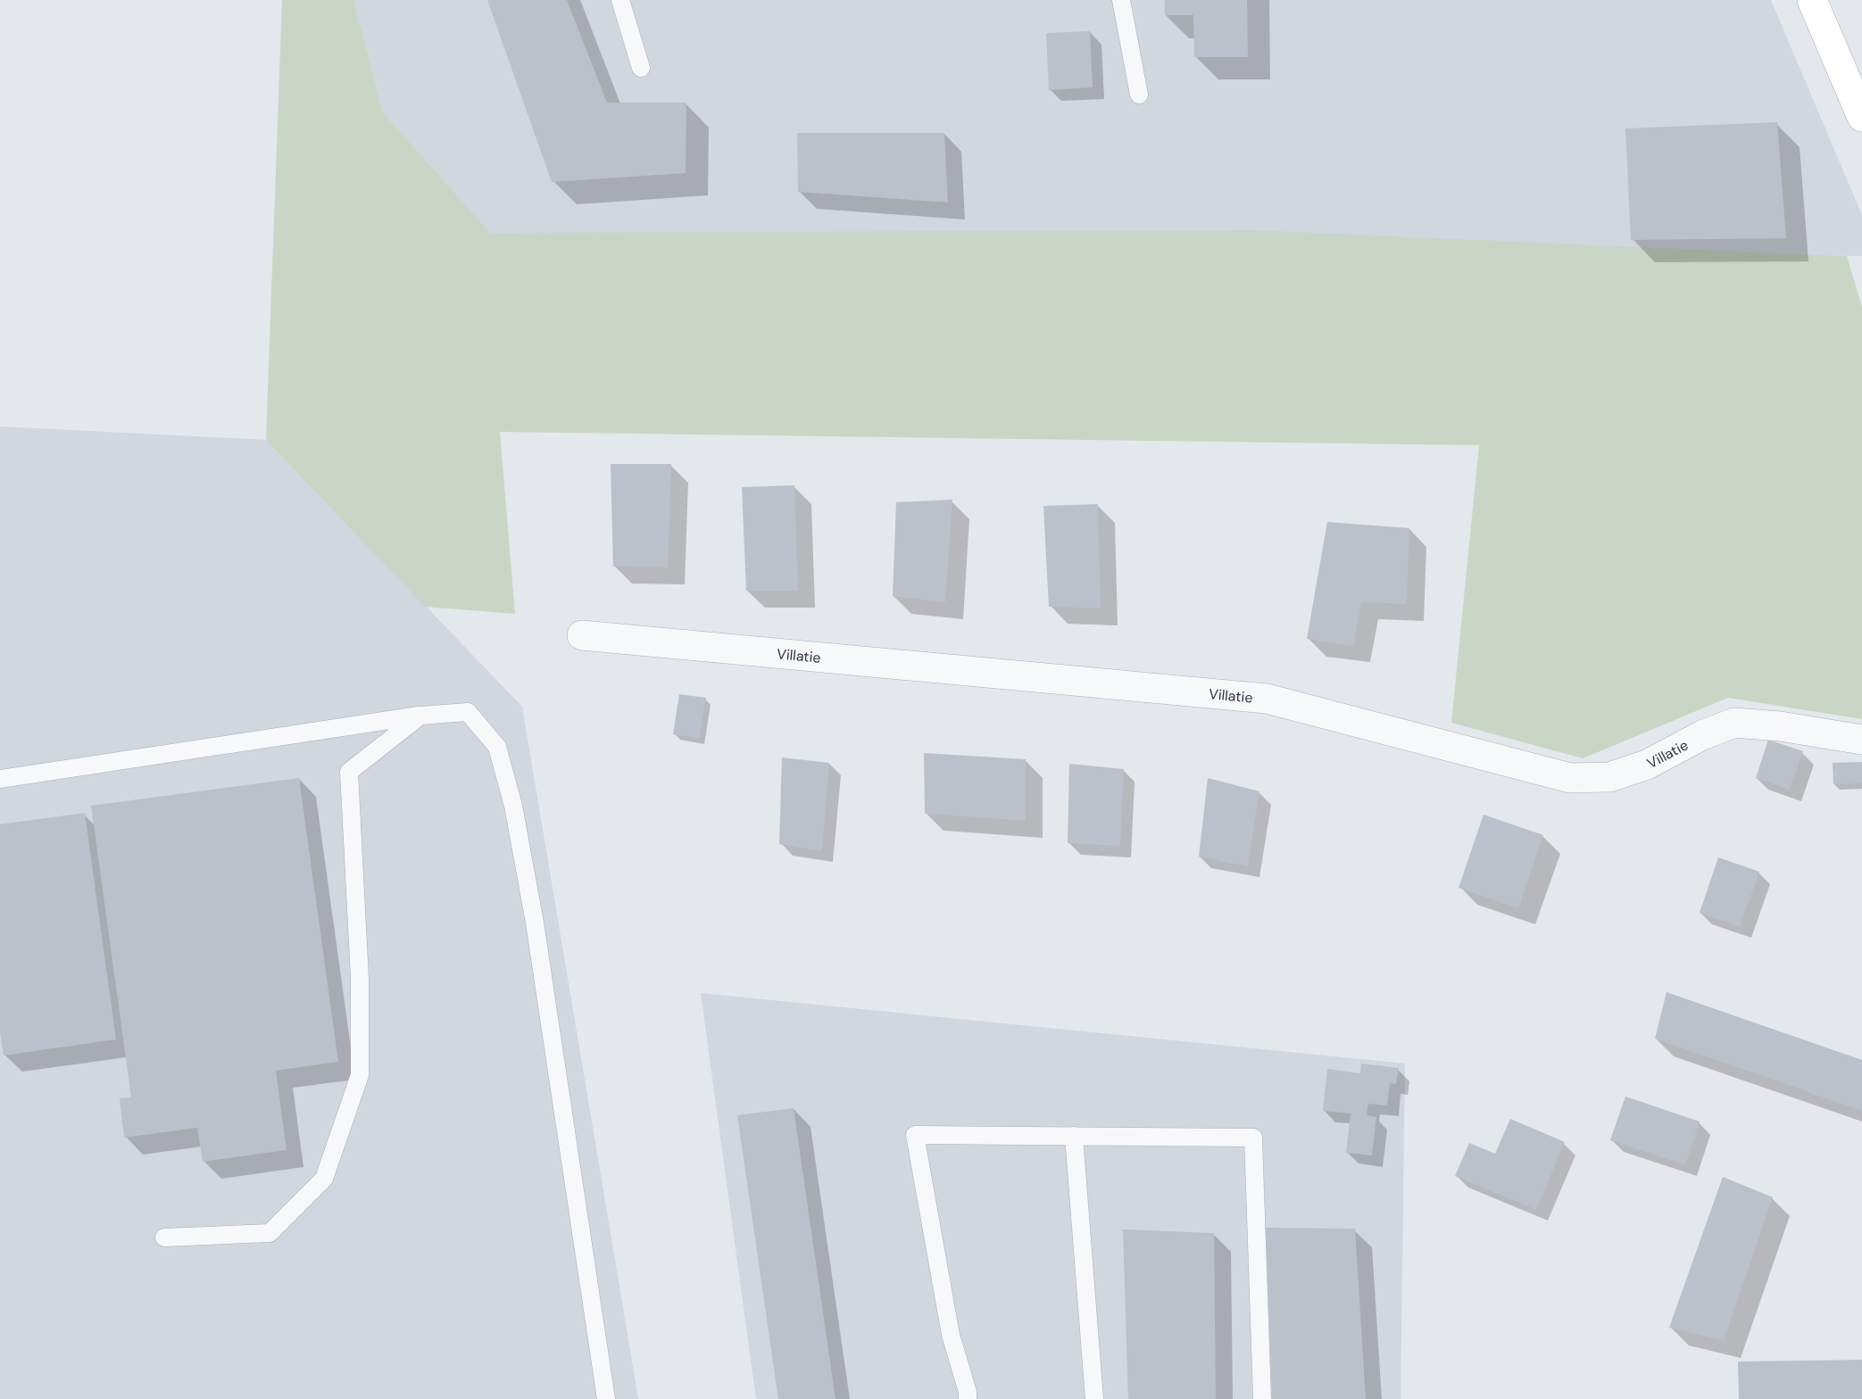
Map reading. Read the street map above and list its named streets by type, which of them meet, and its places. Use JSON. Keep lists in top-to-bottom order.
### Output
{
  "streets": {
    "street": ["Villatie"]
  }
}
